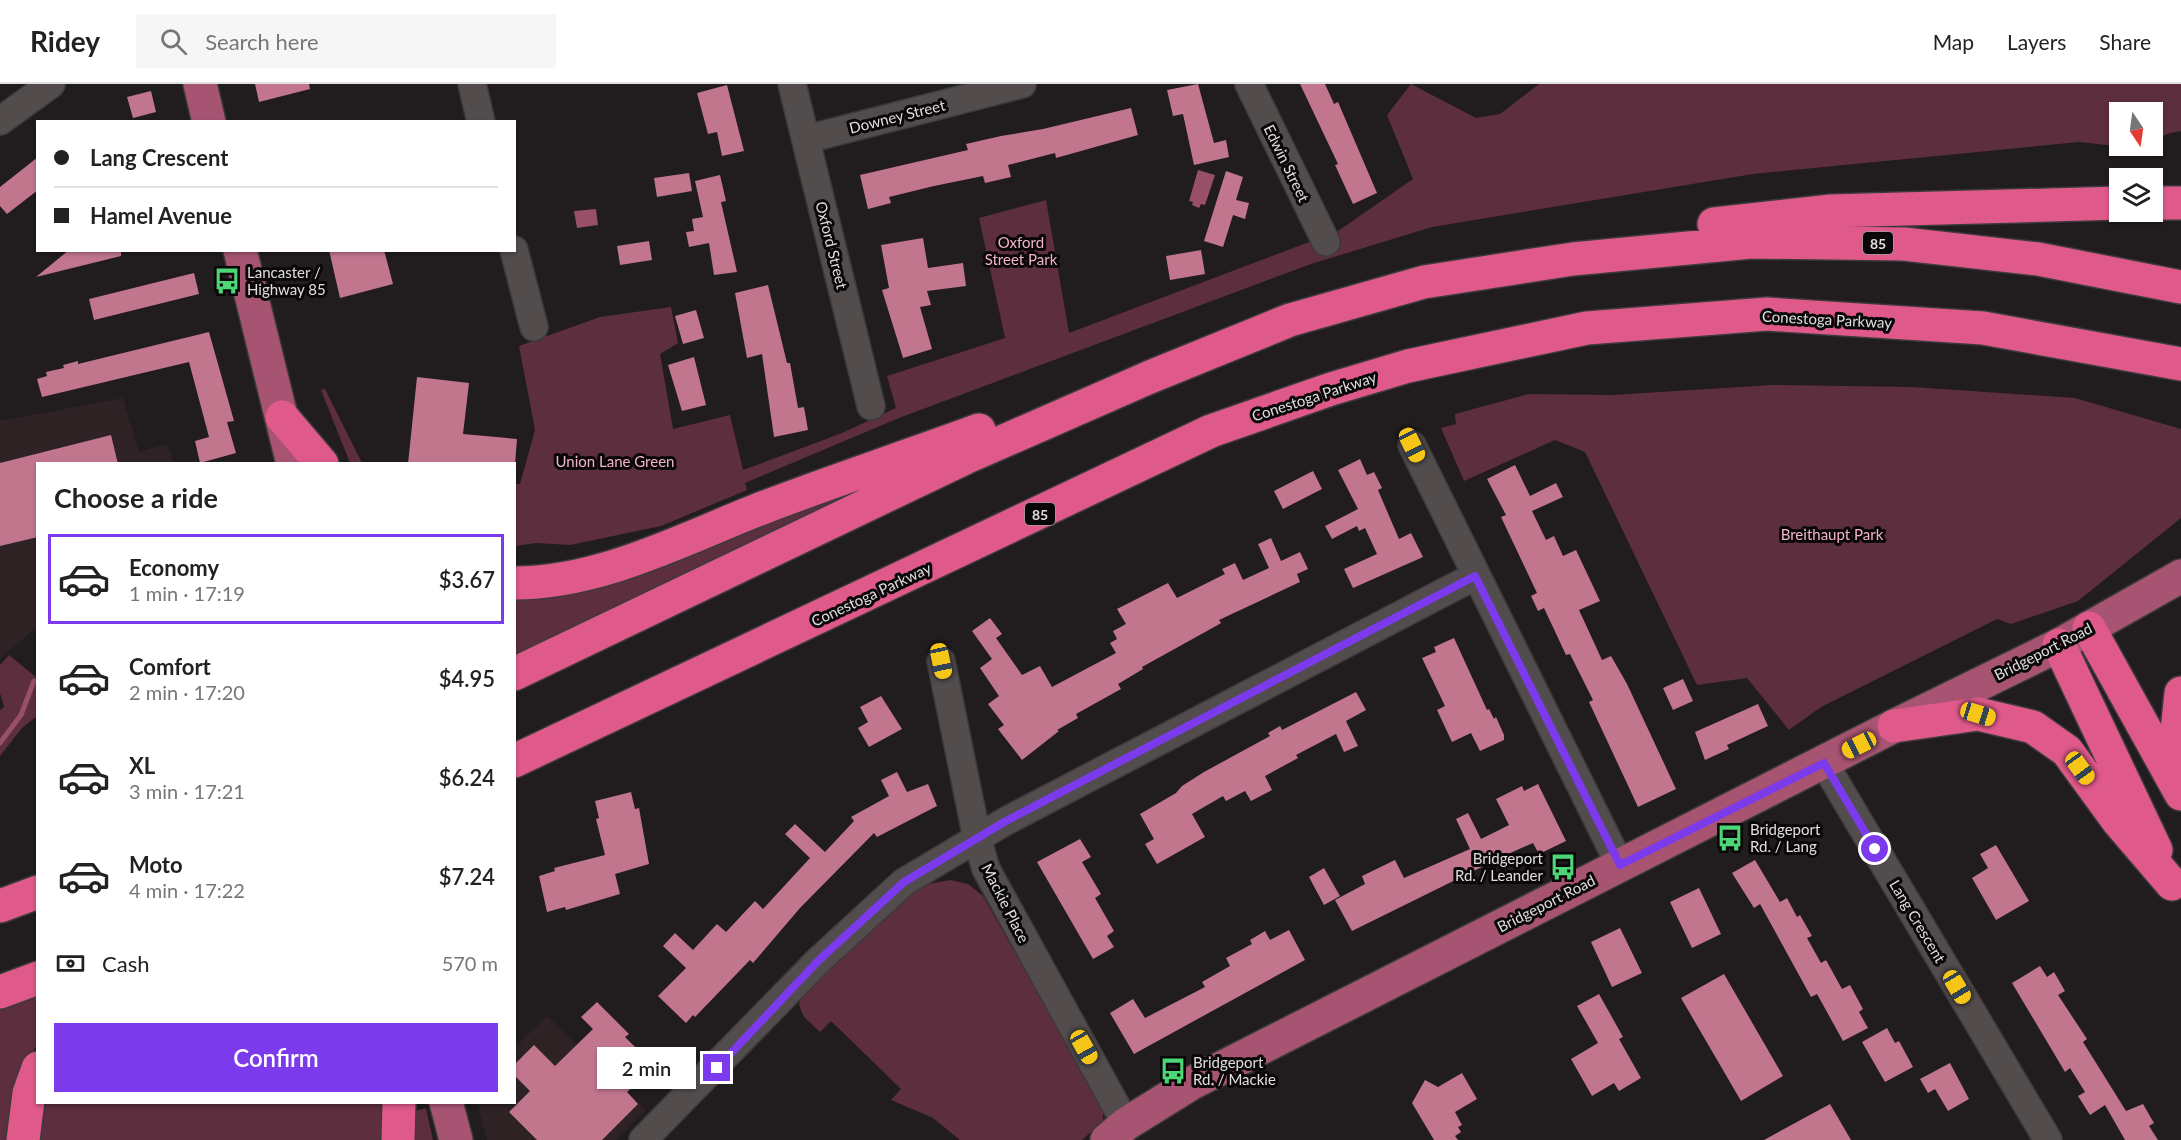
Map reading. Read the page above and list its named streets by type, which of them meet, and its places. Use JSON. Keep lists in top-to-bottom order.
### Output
{
  "streets": {
    "highway": ["85", "Conestoga Parkway"],
    "main road": ["Bridgeport Road"],
    "street": [
      "Downey Street",
      "Edwin Street",
      "Oxford Street",
      "Mackie Place",
      "Lang Crescent"
    ]
  },
  "crossings": [
    ["Downey Street", "Oxford Street"],
    ["Bridgeport Road", "Mackie Place"],
    ["Bridgeport Road", "Lang Crescent"]
  ],
  "parks": ["Oxford Street Park", "Union Lane Green", "Breithaupt Park"],
  "places": {
    "bus stop": [
      "Lancaster / Highway 85",
      "Bridgeport Rd. / Lang",
      "Bridgeport Rd. / Leander",
      "Bridgeport Rd. / Mackie"
    ]
  },
  "north": "bottom",
  "page": {
    "header": "Ridey",
    "search": "Search here",
    "nav": ["Map", "Layers", "Share"],
    "banner": ["Lang Crescent", "Hamel Avenue"],
    "heading": "Choose a ride",
    "list": [
      {
        "name": "Economy",
        "note": "1 min · 17:19",
        "value": "$3.67"
      },
      {
        "name": "Comfort",
        "note": "2 min · 17:20",
        "value": "$4.95"
      },
      {
        "name": "XL",
        "note": "3 min · 17:21",
        "value": "$6.24"
      },
      {
        "name": "Moto",
        "note": "4 min · 17:22",
        "value": "$7.24"
      }
    ],
    "pay": ["Cash", "570 m"],
    "buttons": "Confirm",
    "bubble": "2 min"
  }
}
